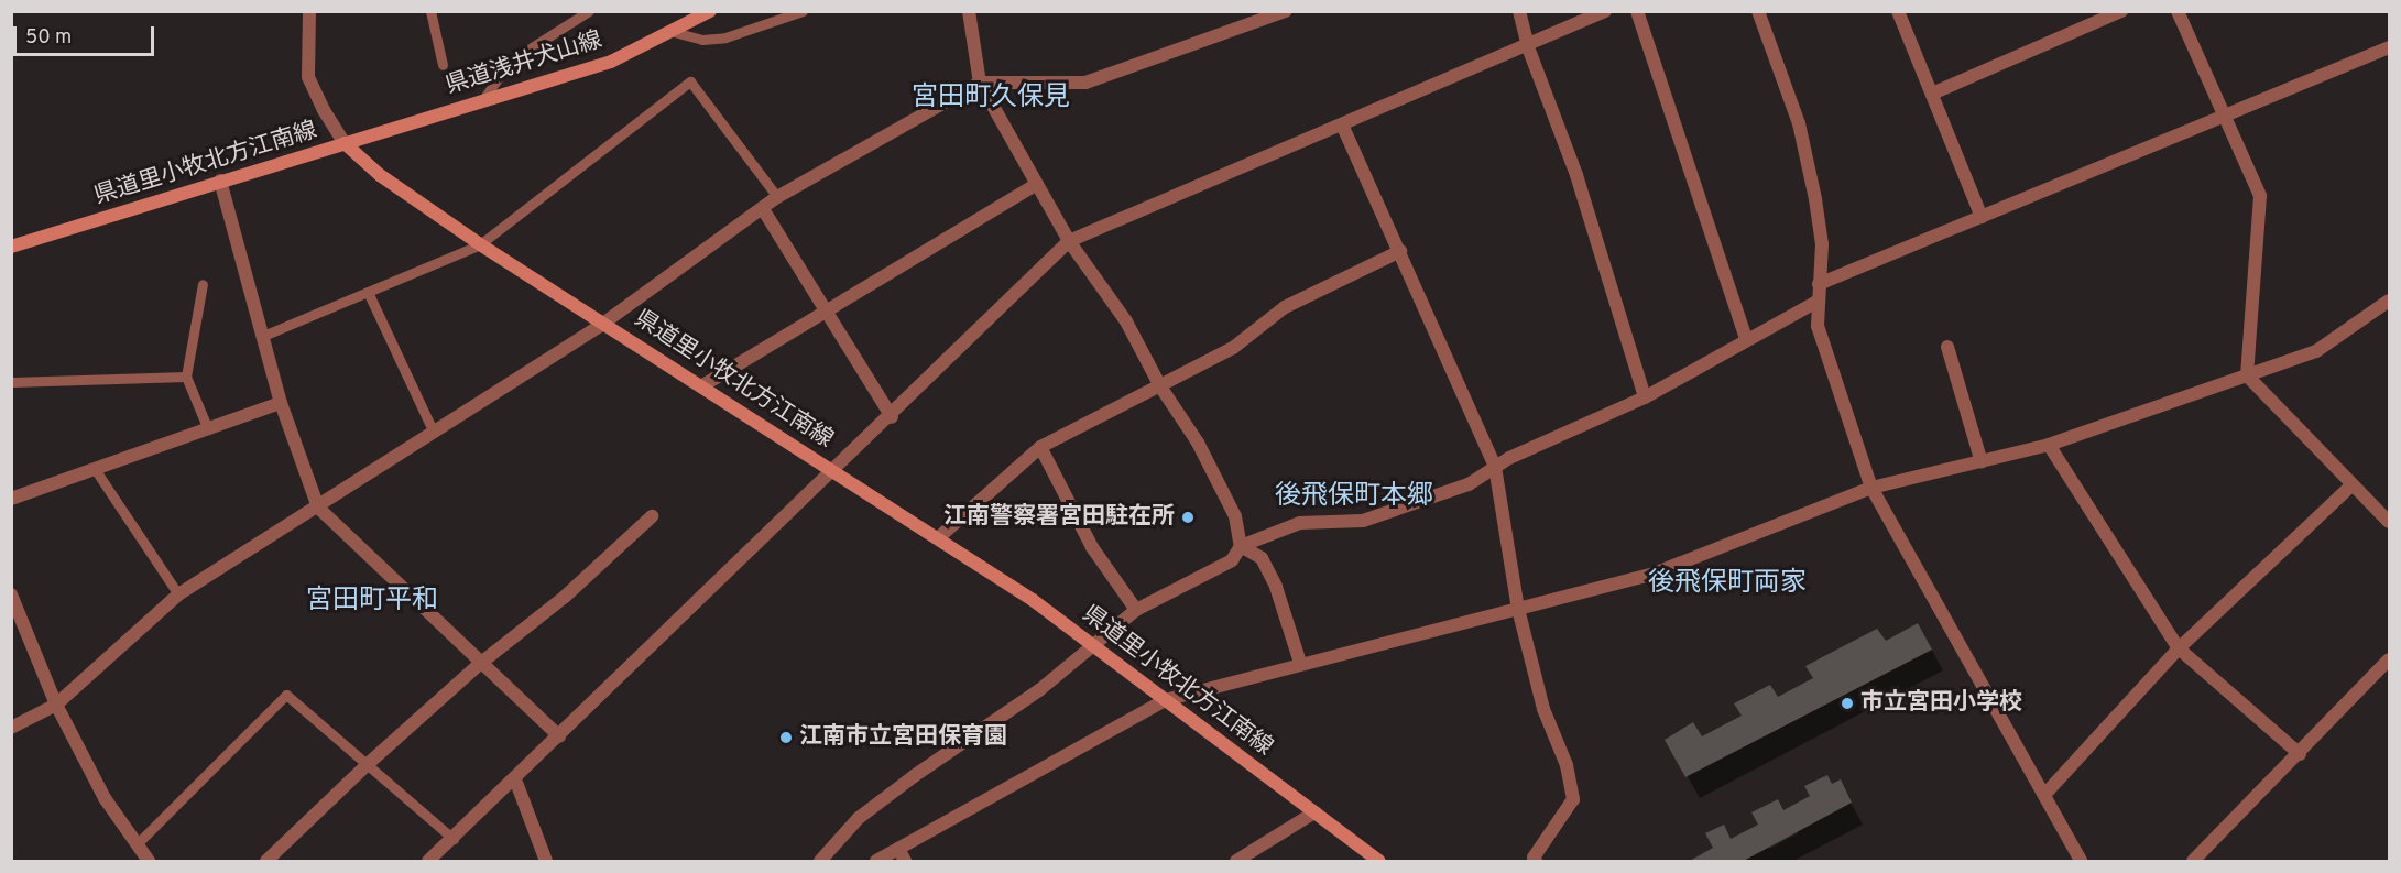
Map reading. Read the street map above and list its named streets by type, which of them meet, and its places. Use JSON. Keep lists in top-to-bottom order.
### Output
{
  "streets": {
    "main road": ["県道浅井犬山線", "県道里小牧北方江南線"]
  },
  "crossings": [
    ["県道浅井犬山線", "県道里小牧北方江南線"]
  ],
  "districts": [
    "宮田町久保見",
    "後飛保町本郷",
    "後飛保町両家",
    "宮田町平和"
  ],
  "places": ["江南警察署宮田駐在所", "市立宮田小学校", "江南市立宮田保育園"],
  "scale_bar": "50 m"
}
